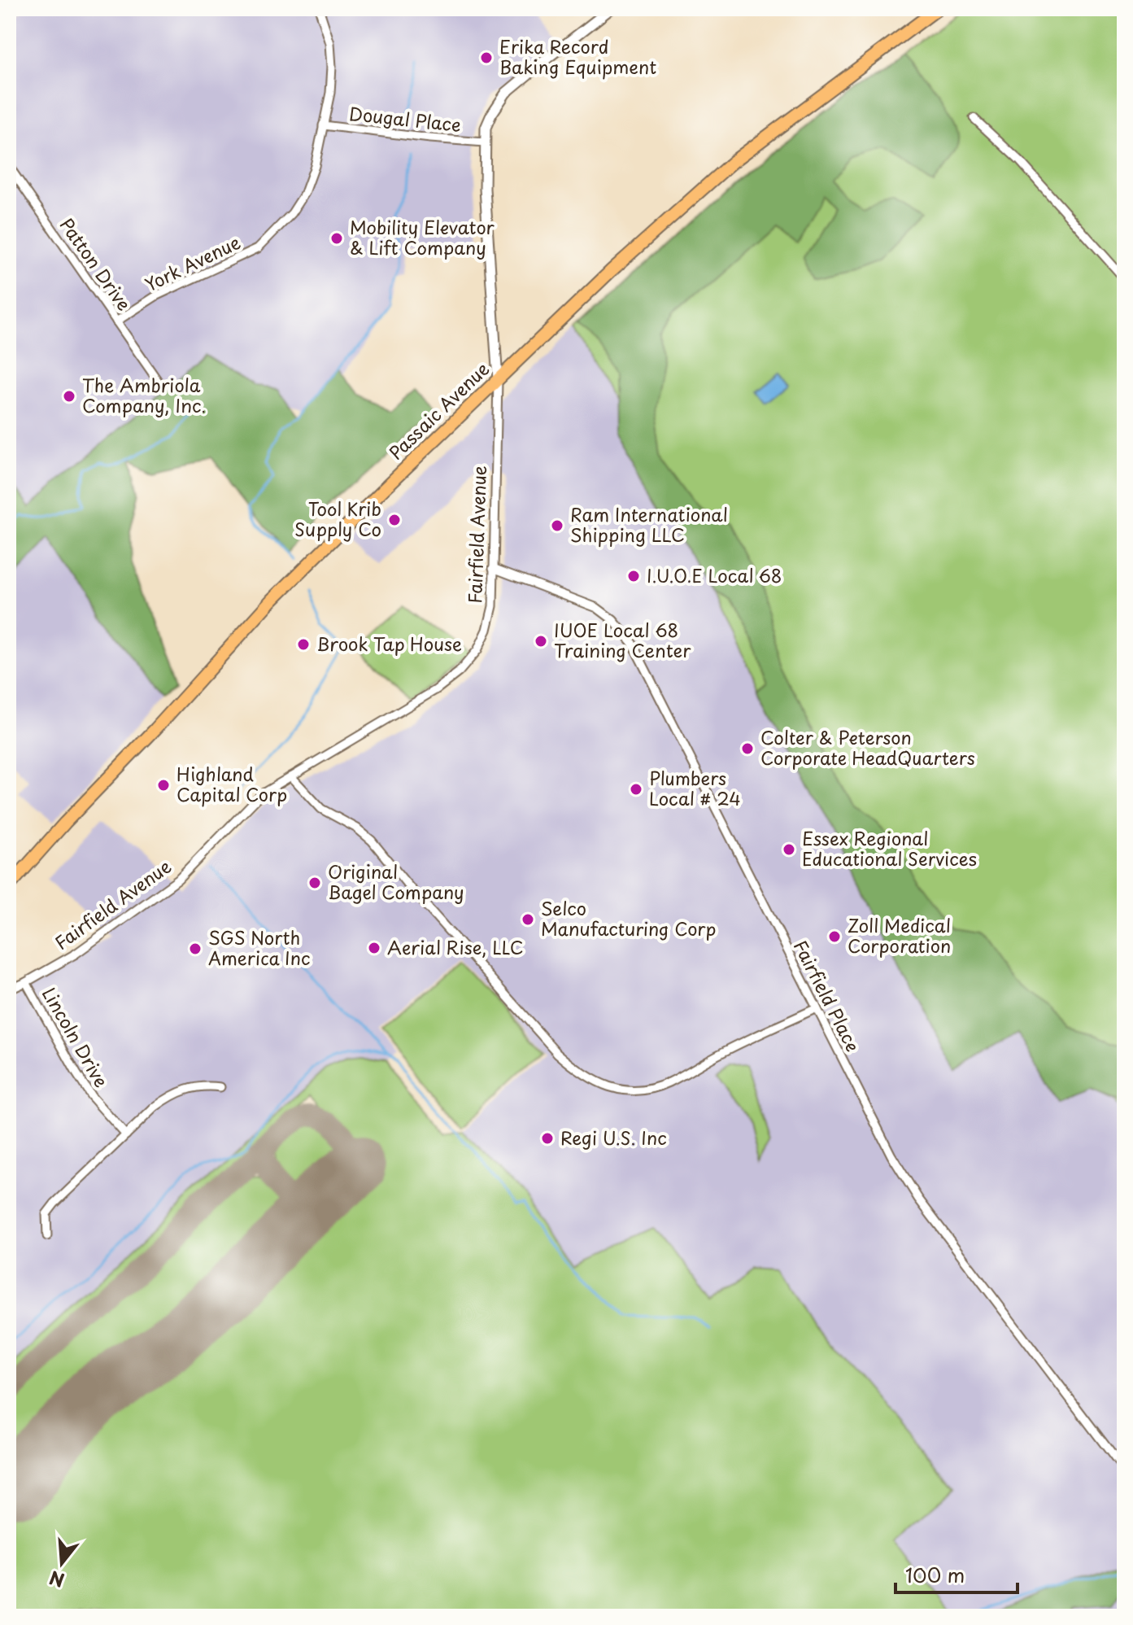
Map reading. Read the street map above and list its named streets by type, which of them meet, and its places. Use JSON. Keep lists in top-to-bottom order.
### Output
{
  "streets": {
    "main road": ["Passaic Avenue"],
    "street": [
      "Dougal Place",
      "York Avenue",
      "Patton Drive",
      "Fairfield Avenue",
      "Fairfield Place",
      "Lincoln Drive"
    ]
  },
  "crossings": [
    ["Dougal Place", "York Avenue"],
    ["Dougal Place", "Fairfield Avenue"],
    ["York Avenue", "Patton Drive"],
    ["Passaic Avenue", "Fairfield Avenue"],
    ["Fairfield Avenue", "Fairfield Place"],
    ["Fairfield Avenue", "Lincoln Drive"]
  ],
  "places": [
    "Erika Record Baking Equipment",
    "Mobility Elevator & Lift Company",
    "The Ambriola Company, Inc.",
    "Tool Krib Supply Co",
    "Ram International Shipping LLC",
    "I.U.O.E Local 68",
    "IUOE Local 68 Training Center",
    "Brook Tap House",
    "Colter & Peterson Corporate HeadQuarters",
    "Highland Capital Corp",
    "Plumbers Local # 24",
    "Essex Regional Educational Services",
    "Original Bagel Company",
    "Selco Manufacturing Corp",
    "Zoll Medical Corporation",
    "Aerial Rise, LLC",
    "SGS North America Inc",
    "Regi U.S. Inc"
  ],
  "scale_bar": "100 m",
  "north": "bottom"
}
